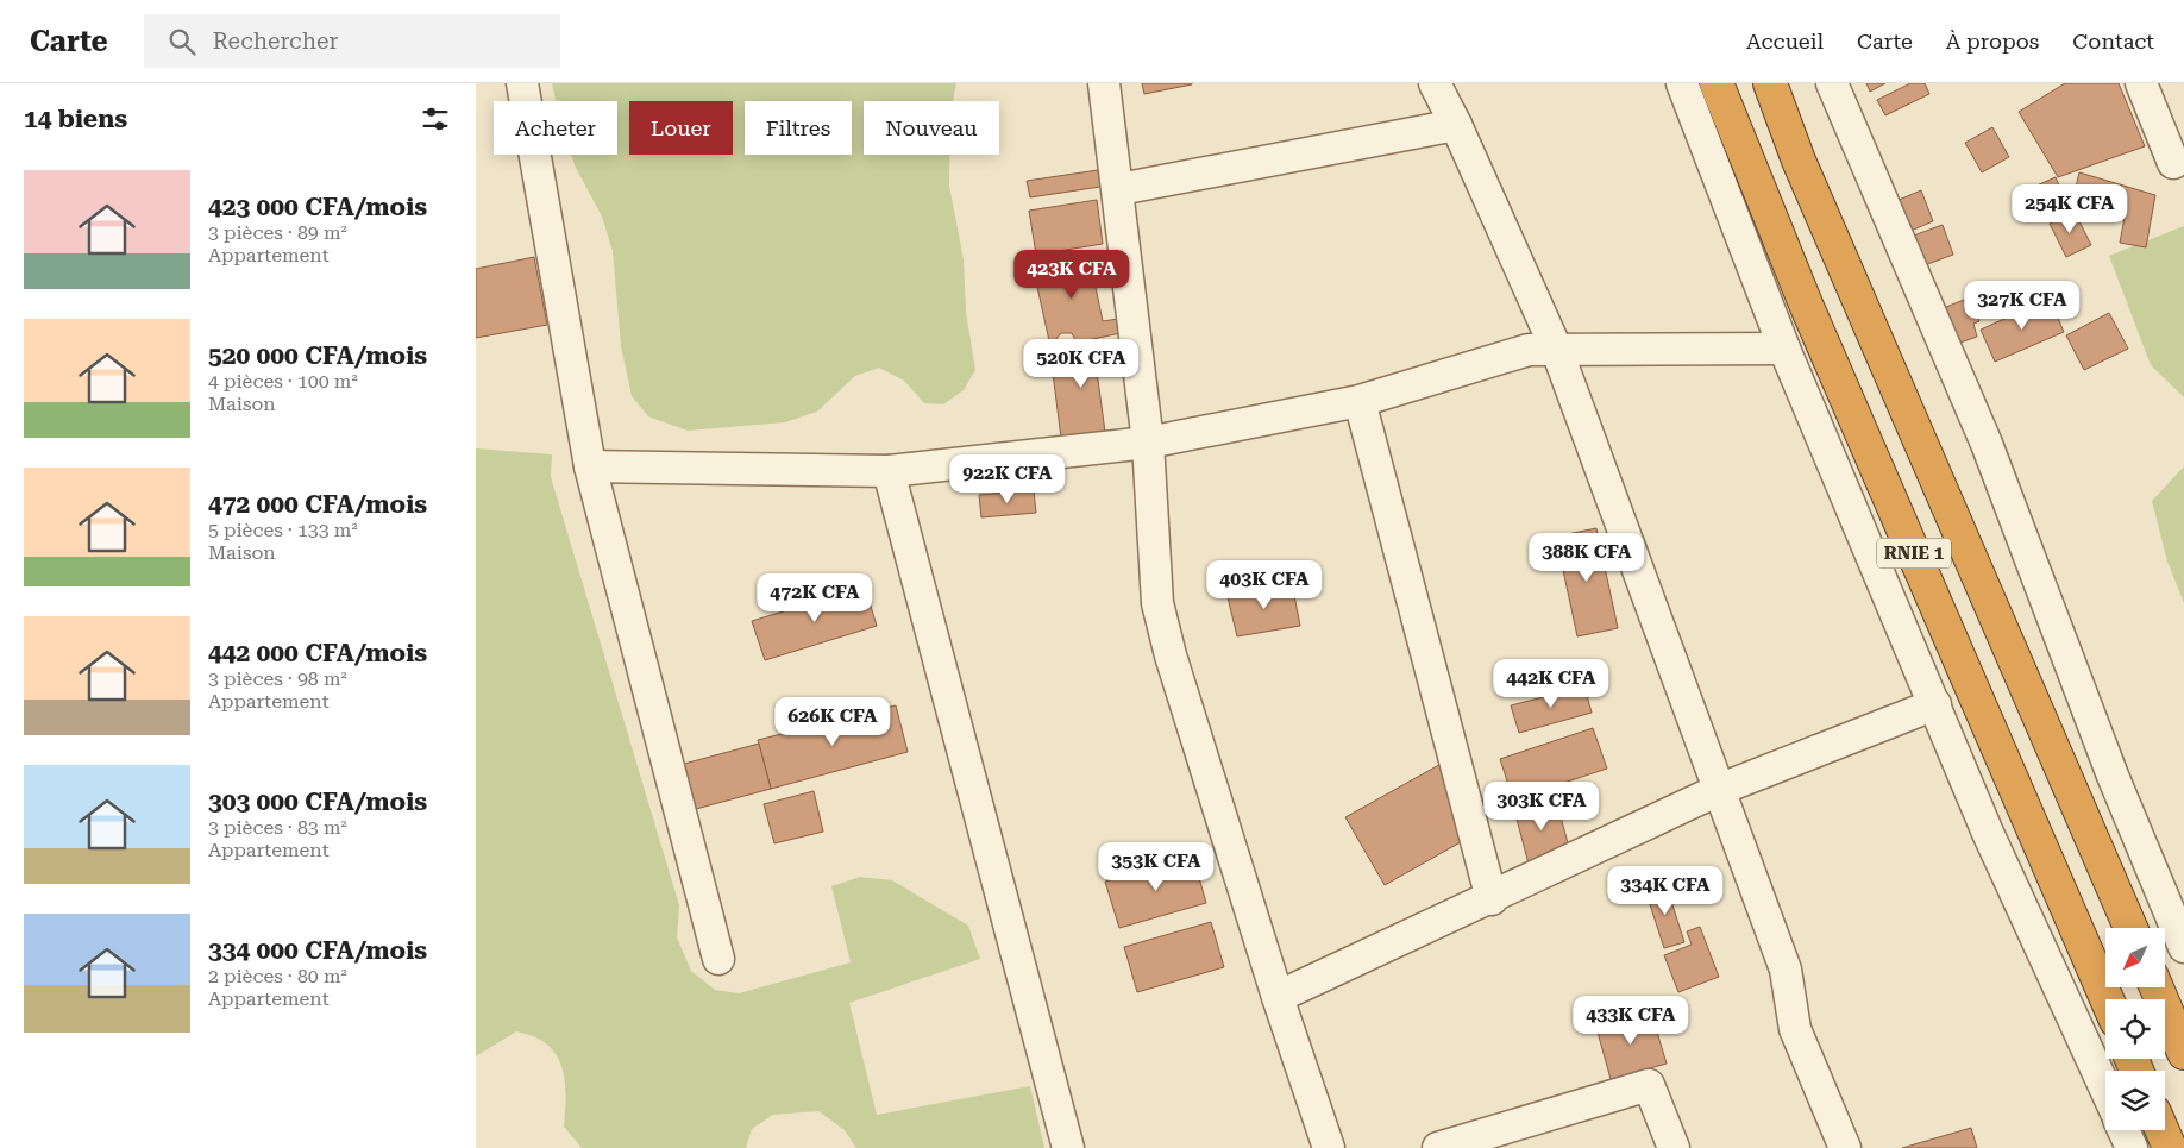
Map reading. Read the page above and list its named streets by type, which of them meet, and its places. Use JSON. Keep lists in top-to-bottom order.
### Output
{
  "streets": {
    "highway": ["RNIE 1"]
  },
  "north": "bottom left",
  "page": {
    "header": "Carte",
    "search": "Rechercher",
    "nav": [
      "Accueil",
      "Carte",
      "À propos",
      "Contact"
    ],
    "heading": "14 biens",
    "chip": [
      "Acheter",
      "Louer",
      "Filtres",
      "Nouveau"
    ],
    "list": [
      {
        "name": "423 000 CFA/mois",
        "note": "3 pièces · 89 m² · Appartement"
      },
      {
        "name": "520 000 CFA/mois",
        "note": "4 pièces · 100 m² · Maison"
      },
      {
        "name": "472 000 CFA/mois",
        "note": "5 pièces · 133 m² · Maison"
      },
      {
        "name": "442 000 CFA/mois",
        "note": "3 pièces · 98 m² · Appartement"
      },
      {
        "name": "303 000 CFA/mois",
        "note": "3 pièces · 83 m² · Appartement"
      },
      {
        "name": "334 000 CFA/mois",
        "note": "2 pièces · 80 m² · Appartement"
      }
    ],
    "price": [
      "254K CFA",
      "423K CFA",
      "327K CFA",
      "520K CFA",
      "922K CFA",
      "388K CFA",
      "403K CFA",
      "472K CFA",
      "442K CFA",
      "626K CFA",
      "303K CFA",
      "353K CFA",
      "334K CFA",
      "433K CFA"
    ]
  }
}
